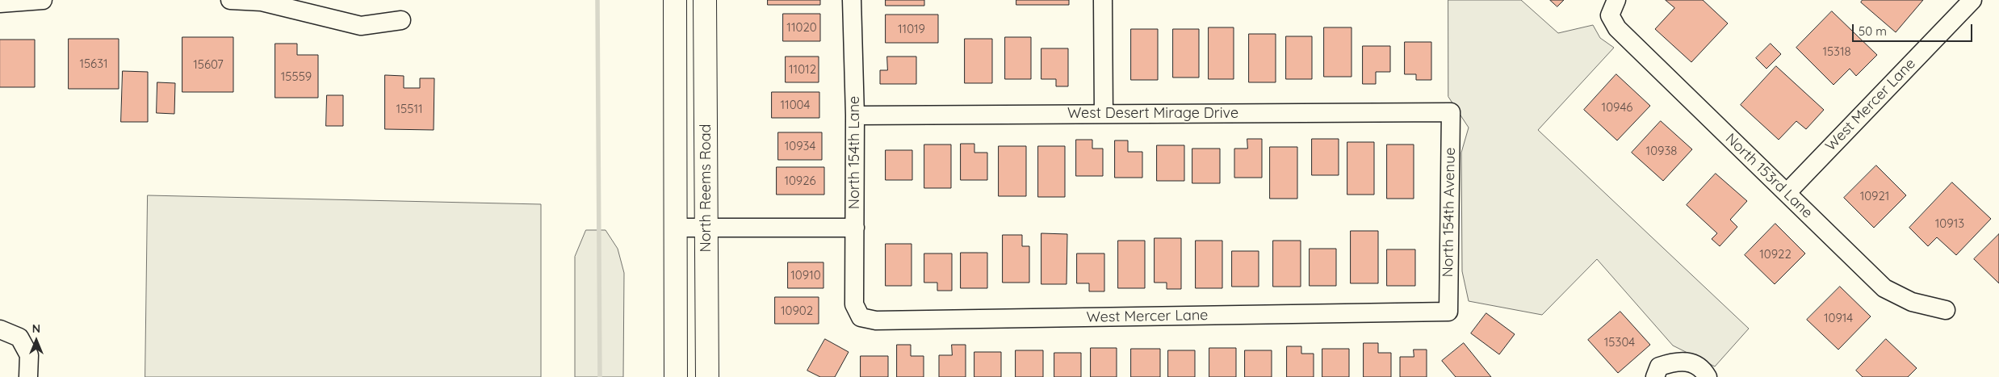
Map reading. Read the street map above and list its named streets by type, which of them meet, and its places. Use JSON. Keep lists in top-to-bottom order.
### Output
{
  "streets": {
    "main road": ["North Reems Road"],
    "street": [
      "West Mercer Lane",
      "West Desert Mirage Drive",
      "North 154th Lane",
      "North 153rd Lane",
      "North 154th Avenue"
    ]
  },
  "crossings": [
    ["West Mercer Lane", "North 154th Lane"],
    ["West Mercer Lane", "North 153rd Lane"],
    ["West Mercer Lane", "North 154th Avenue"],
    ["West Desert Mirage Drive", "North 154th Lane"],
    ["West Desert Mirage Drive", "North 154th Avenue"]
  ],
  "house_numbers": [
    "11020",
    "11019",
    "15318",
    "15631",
    "15607",
    "11012",
    "15559",
    "11004",
    "10946",
    "15511",
    "10934",
    "10938",
    "10926",
    "10921",
    "10913",
    "10922",
    "10910",
    "10902",
    "10914",
    "15304"
  ],
  "scale_bar": "50 m",
  "north": "top"
}
